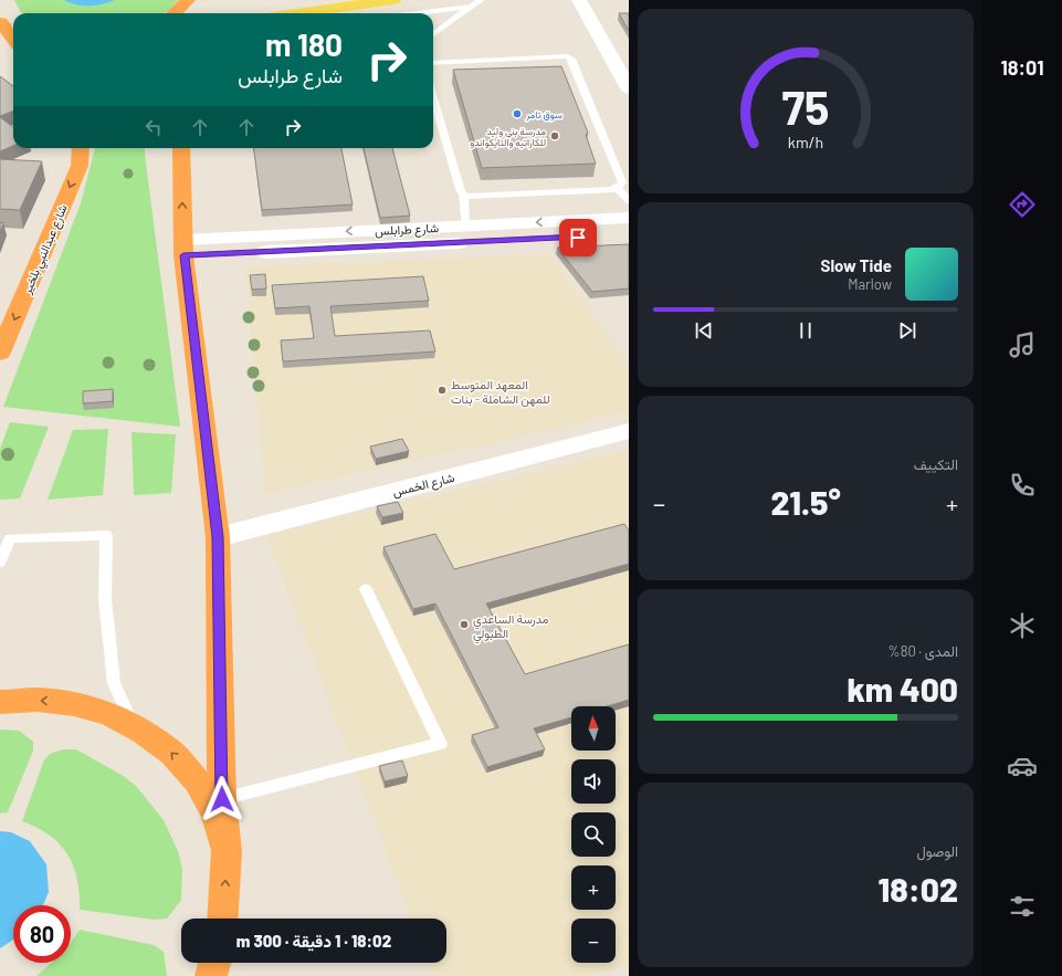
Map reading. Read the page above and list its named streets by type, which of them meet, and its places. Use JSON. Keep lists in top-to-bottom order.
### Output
{
  "streets": {
    "highway": ["شارع عبدالنبي بلخير"],
    "main road": ["شارع طرابلس", "شارع الخمس"]
  },
  "places": [
    "سوق تامر",
    "مدرسة بني وليد للكاراتيه والتايكواندو",
    "المعهد المتوسط للمهن الشاملة - بنات",
    "مدرسة الساعدي الطبولي"
  ],
  "north": "top",
  "page": {
    "tabs": "18:01",
    "turn": ["180 m", "شارع طرابلس"],
    "song": ["Slow Tide", "Marlow"],
    "tile": [
      "التكييف",
      ["المدى · 80%", "400 km"],
      ["الوصول", "18:02"]
    ],
    "heat": ["−", "21.5°", "+"],
    "map_buttons": ["+", "−"],
    "limit": "80",
    "trip": "18:02 · 1 دقيقة · 300 m",
    "gauge": ["75", "km/h"]
  }
}
